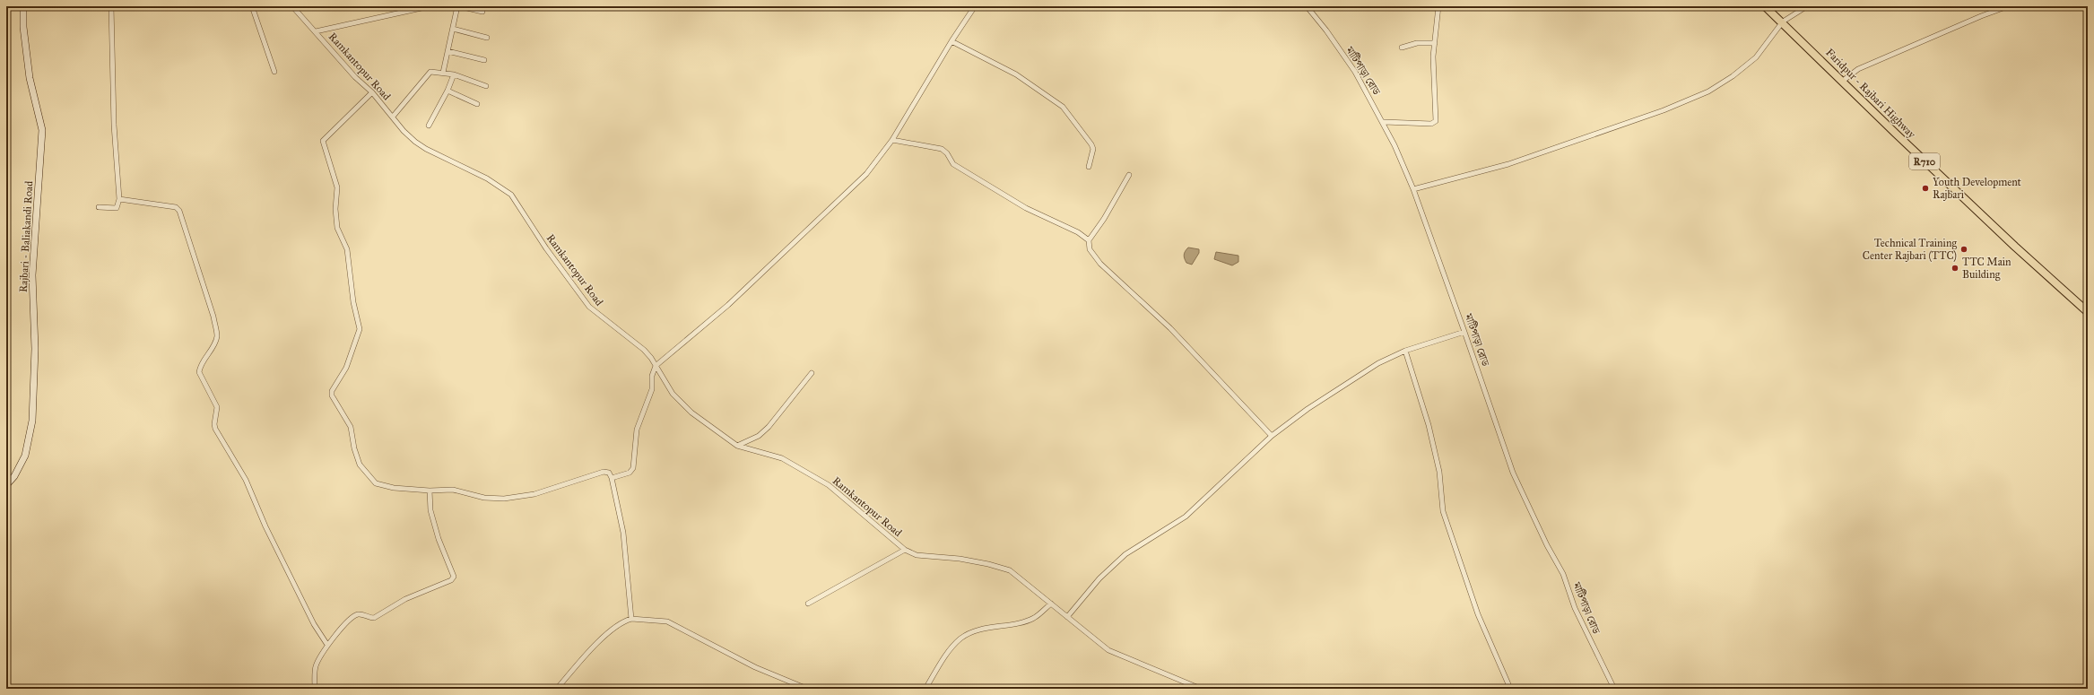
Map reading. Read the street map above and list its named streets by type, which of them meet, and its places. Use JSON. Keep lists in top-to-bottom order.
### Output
{
  "streets": {
    "main road": ["Faridpur - Rajbari Highway", "R710", "Rajbari - Baliakandi Road"],
    "street": ["Ramkantopur Road", "মাটিপাড়া রোড"]
  },
  "places": ["Youth Development Rajbari", "Technical Training Center Rajbari (TTC)", "TTC Main Building"]
}
